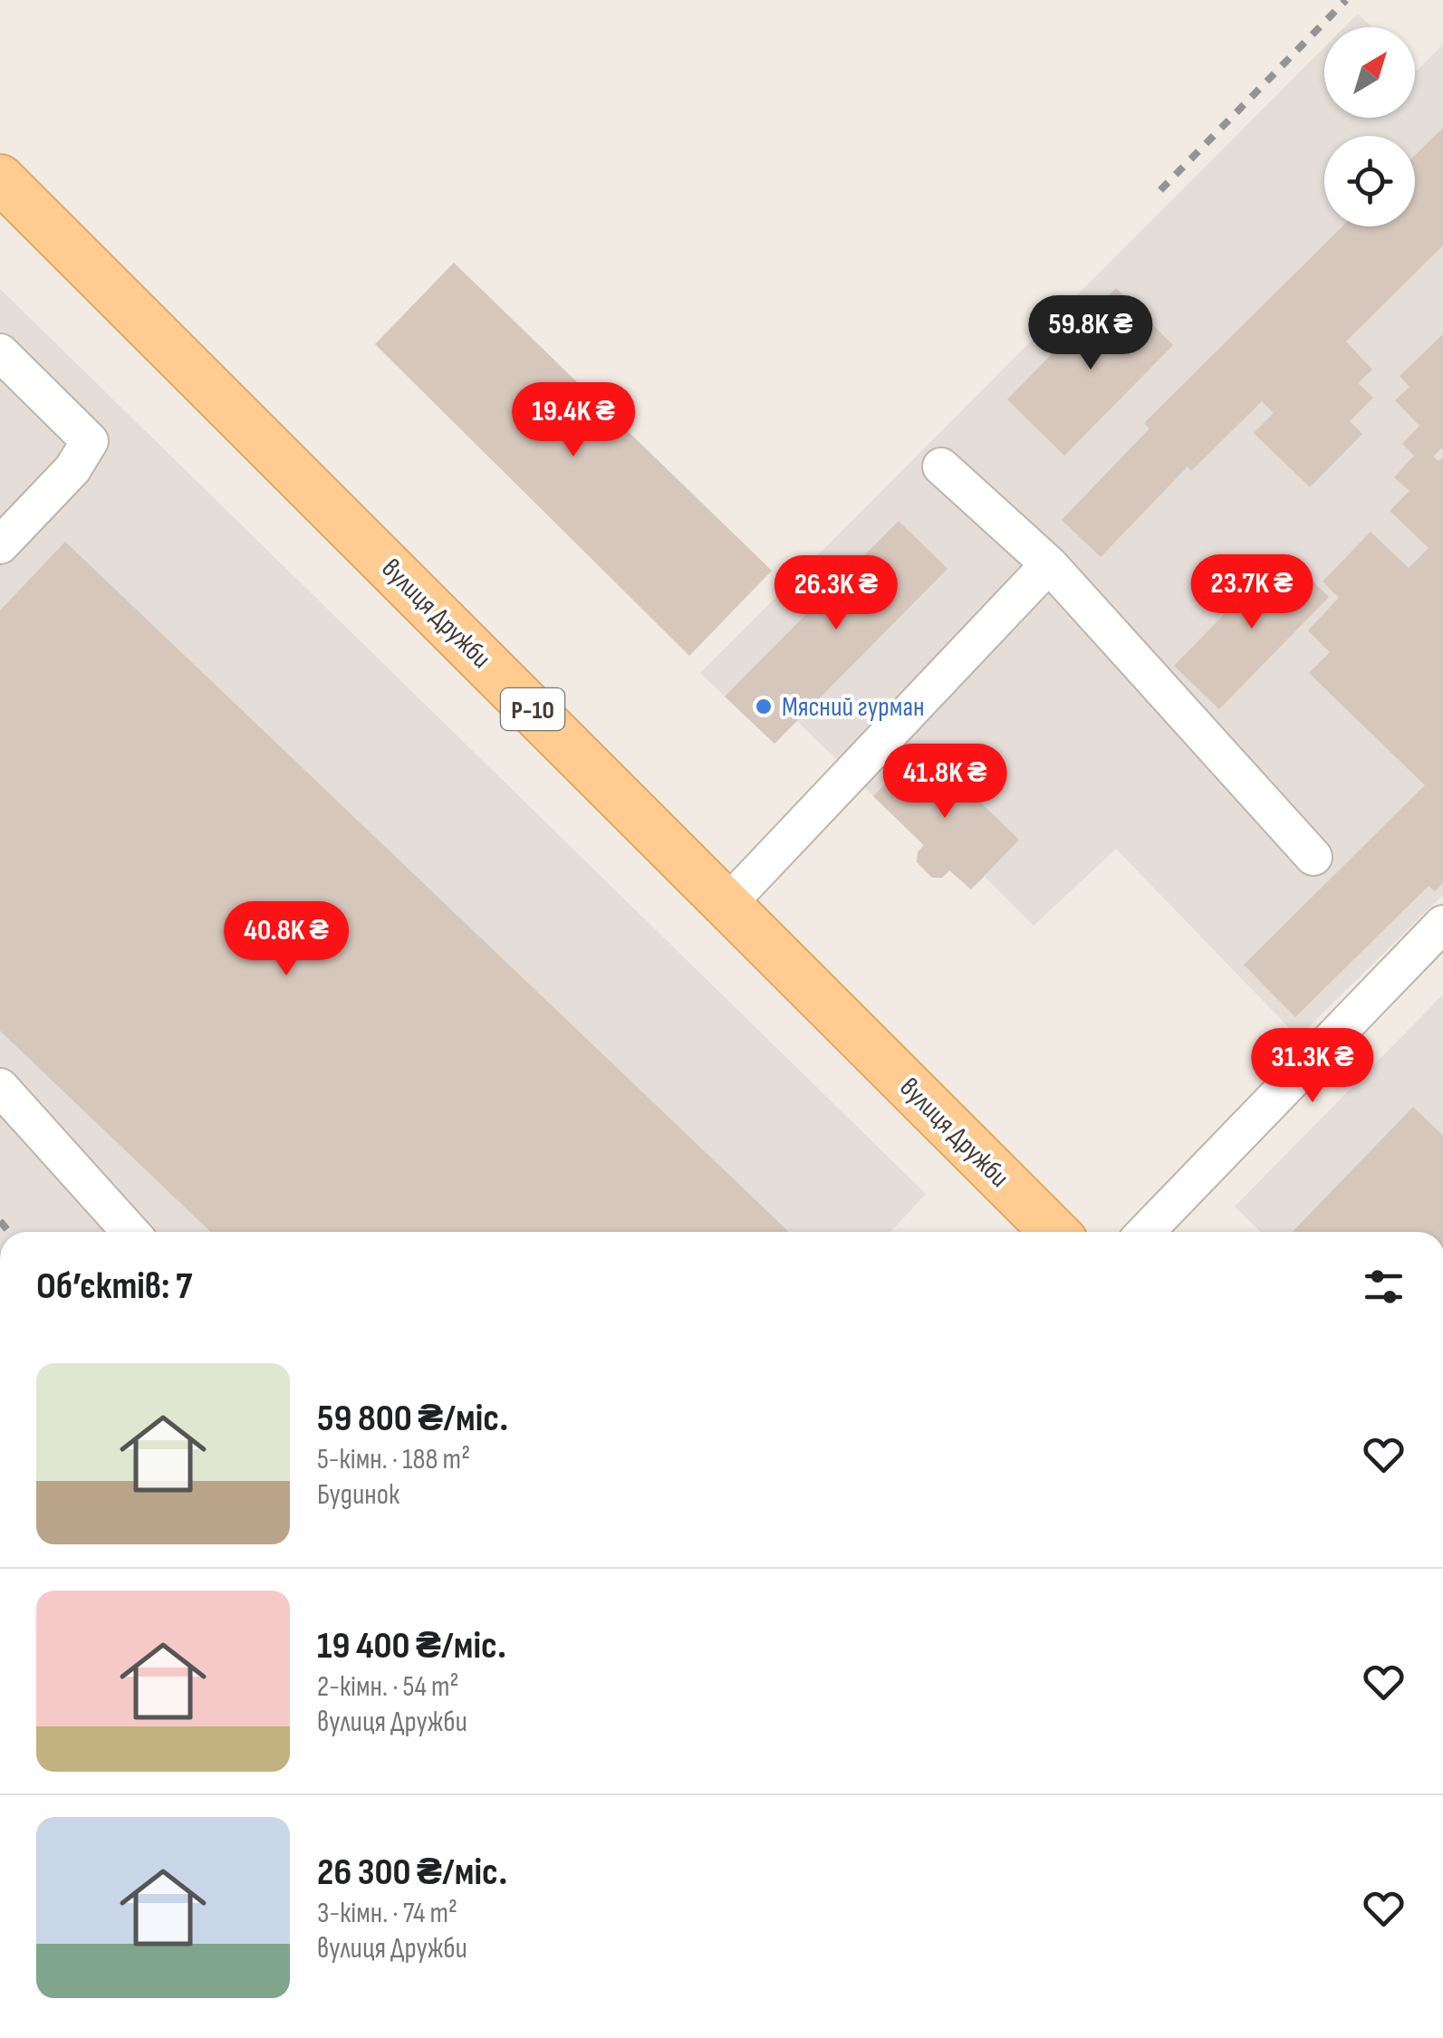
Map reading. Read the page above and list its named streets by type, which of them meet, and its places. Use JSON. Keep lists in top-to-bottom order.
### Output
{
  "streets": {
    "main road": ["вулиця Дружби", "Р-10"]
  },
  "places": ["Мясний гурман"],
  "north": "top right",
  "page": {
    "price": [
      "59.8K ₴",
      "19.4K ₴",
      "23.7K ₴",
      "26.3K ₴",
      "41.8K ₴",
      "40.8K ₴",
      "31.3K ₴"
    ],
    "heading": "Об’єктів: 7",
    "list": [
      {
        "name": "59 800 ₴/міс.",
        "note": "5-кімн. · 188 m² · Будинок"
      },
      {
        "name": "19 400 ₴/міс.",
        "note": "2-кімн. · 54 m² · вулиця Дружби"
      },
      {
        "name": "26 300 ₴/міс.",
        "note": "3-кімн. · 74 m² · вулиця Дружби"
      }
    ]
  }
}
